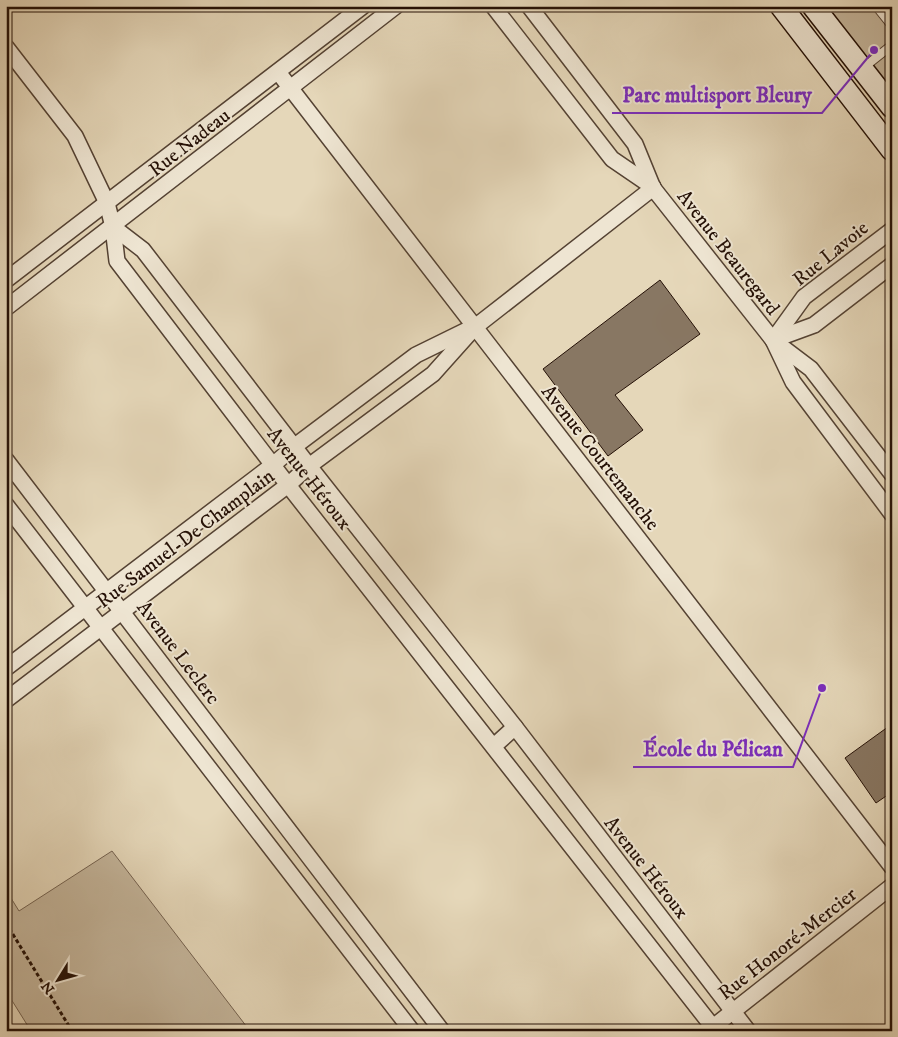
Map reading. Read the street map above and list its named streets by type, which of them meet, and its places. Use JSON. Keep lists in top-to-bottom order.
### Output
{
  "streets": {
    "street": [
      "Rue Nadeau",
      "Avenue Beauregard",
      "Rue Lavoie",
      "Avenue Courtemanche",
      "Avenue Héroux",
      "Rue Samuel-De Champlain",
      "Avenue Leclerc",
      "Rue Honoré-Mercier"
    ]
  },
  "crossings": [
    ["Rue Nadeau", "Avenue Courtemanche"],
    ["Rue Nadeau", "Avenue Héroux"],
    ["Avenue Beauregard", "Rue Lavoie"],
    ["Avenue Beauregard", "Rue Samuel-De Champlain"],
    ["Avenue Courtemanche", "Rue Samuel-De Champlain"],
    ["Avenue Héroux", "Rue Samuel-De Champlain"],
    ["Avenue Héroux", "Rue Honoré-Mercier"],
    ["Rue Samuel-De Champlain", "Avenue Leclerc"]
  ],
  "places": ["Parc multisport Bleury", "École du Pélican"],
  "north": "bottom left"
}
